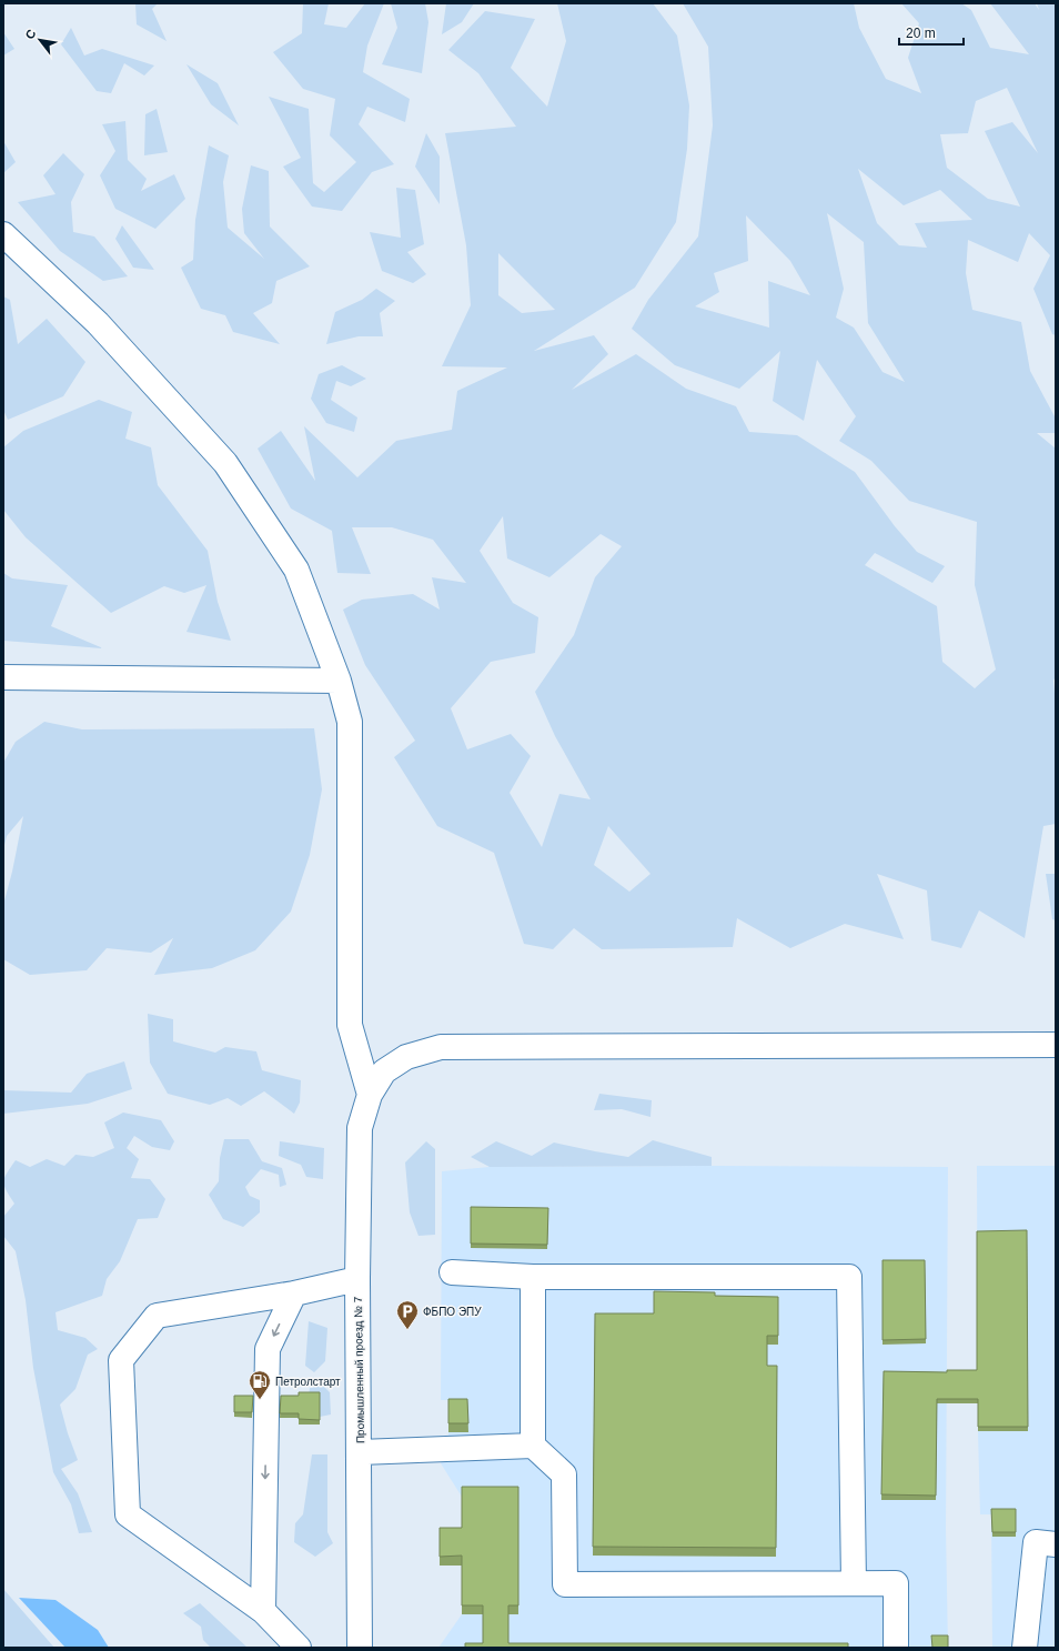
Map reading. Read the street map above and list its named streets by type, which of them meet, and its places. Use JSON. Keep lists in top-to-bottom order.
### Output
{
  "streets": {
    "street": ["Промышленный проезд № 7"]
  },
  "places": {
    "parking": ["ФБПО ЭПУ"],
    "fuel station": ["Петролстарт"]
  },
  "scale_bar": "20 m",
  "north": "top left"
}
